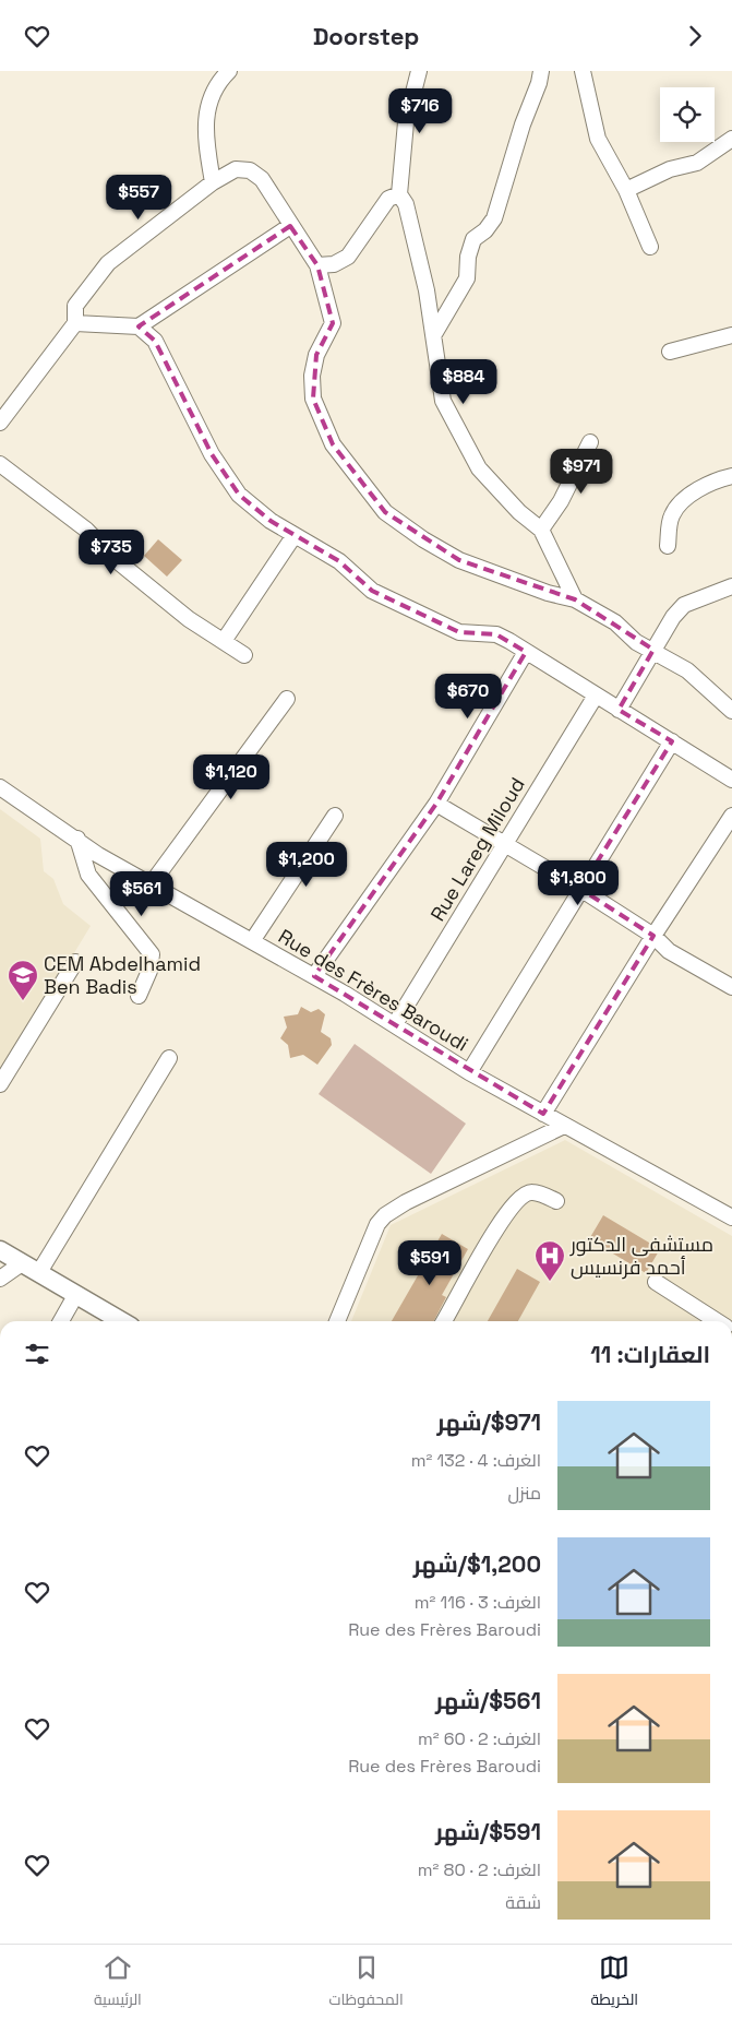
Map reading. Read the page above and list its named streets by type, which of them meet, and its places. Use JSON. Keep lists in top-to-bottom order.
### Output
{
  "streets": {
    "street": ["Rue Lareg Miloud", "Rue des Frères Baroudi"]
  },
  "crossings": [
    ["Rue Lareg Miloud", "Rue des Frères Baroudi"]
  ],
  "places": {
    "school or university": ["CEM Abdelhamid Ben Badis"],
    "hospital": ["مستشفى الدكتور أحمد فرنسيس"]
  },
  "page": {
    "header": "Doorstep",
    "price": [
      "$716",
      "$557",
      "$884",
      "$971",
      "$735",
      "$670",
      "$1,120",
      "$1,200",
      "$1,800",
      "$561",
      "$591"
    ],
    "heading": "العقارات: 11",
    "list": [
      {
        "name": "$971/شهر",
        "note": "الغرف: 4 · 132 m² · منزل"
      },
      {
        "name": "$1,200/شهر",
        "note": "الغرف: 3 · 116 m² · Rue des Frères Baroudi"
      },
      {
        "name": "$561/شهر",
        "note": "الغرف: 2 · 60 m² · Rue des Frères Baroudi"
      },
      {
        "name": "$591/شهر",
        "note": "الغرف: 2 · 80 m² · شقة"
      }
    ],
    "tabs": ["الخريطة", "المحفوظات", "الرئيسية"]
  }
}
